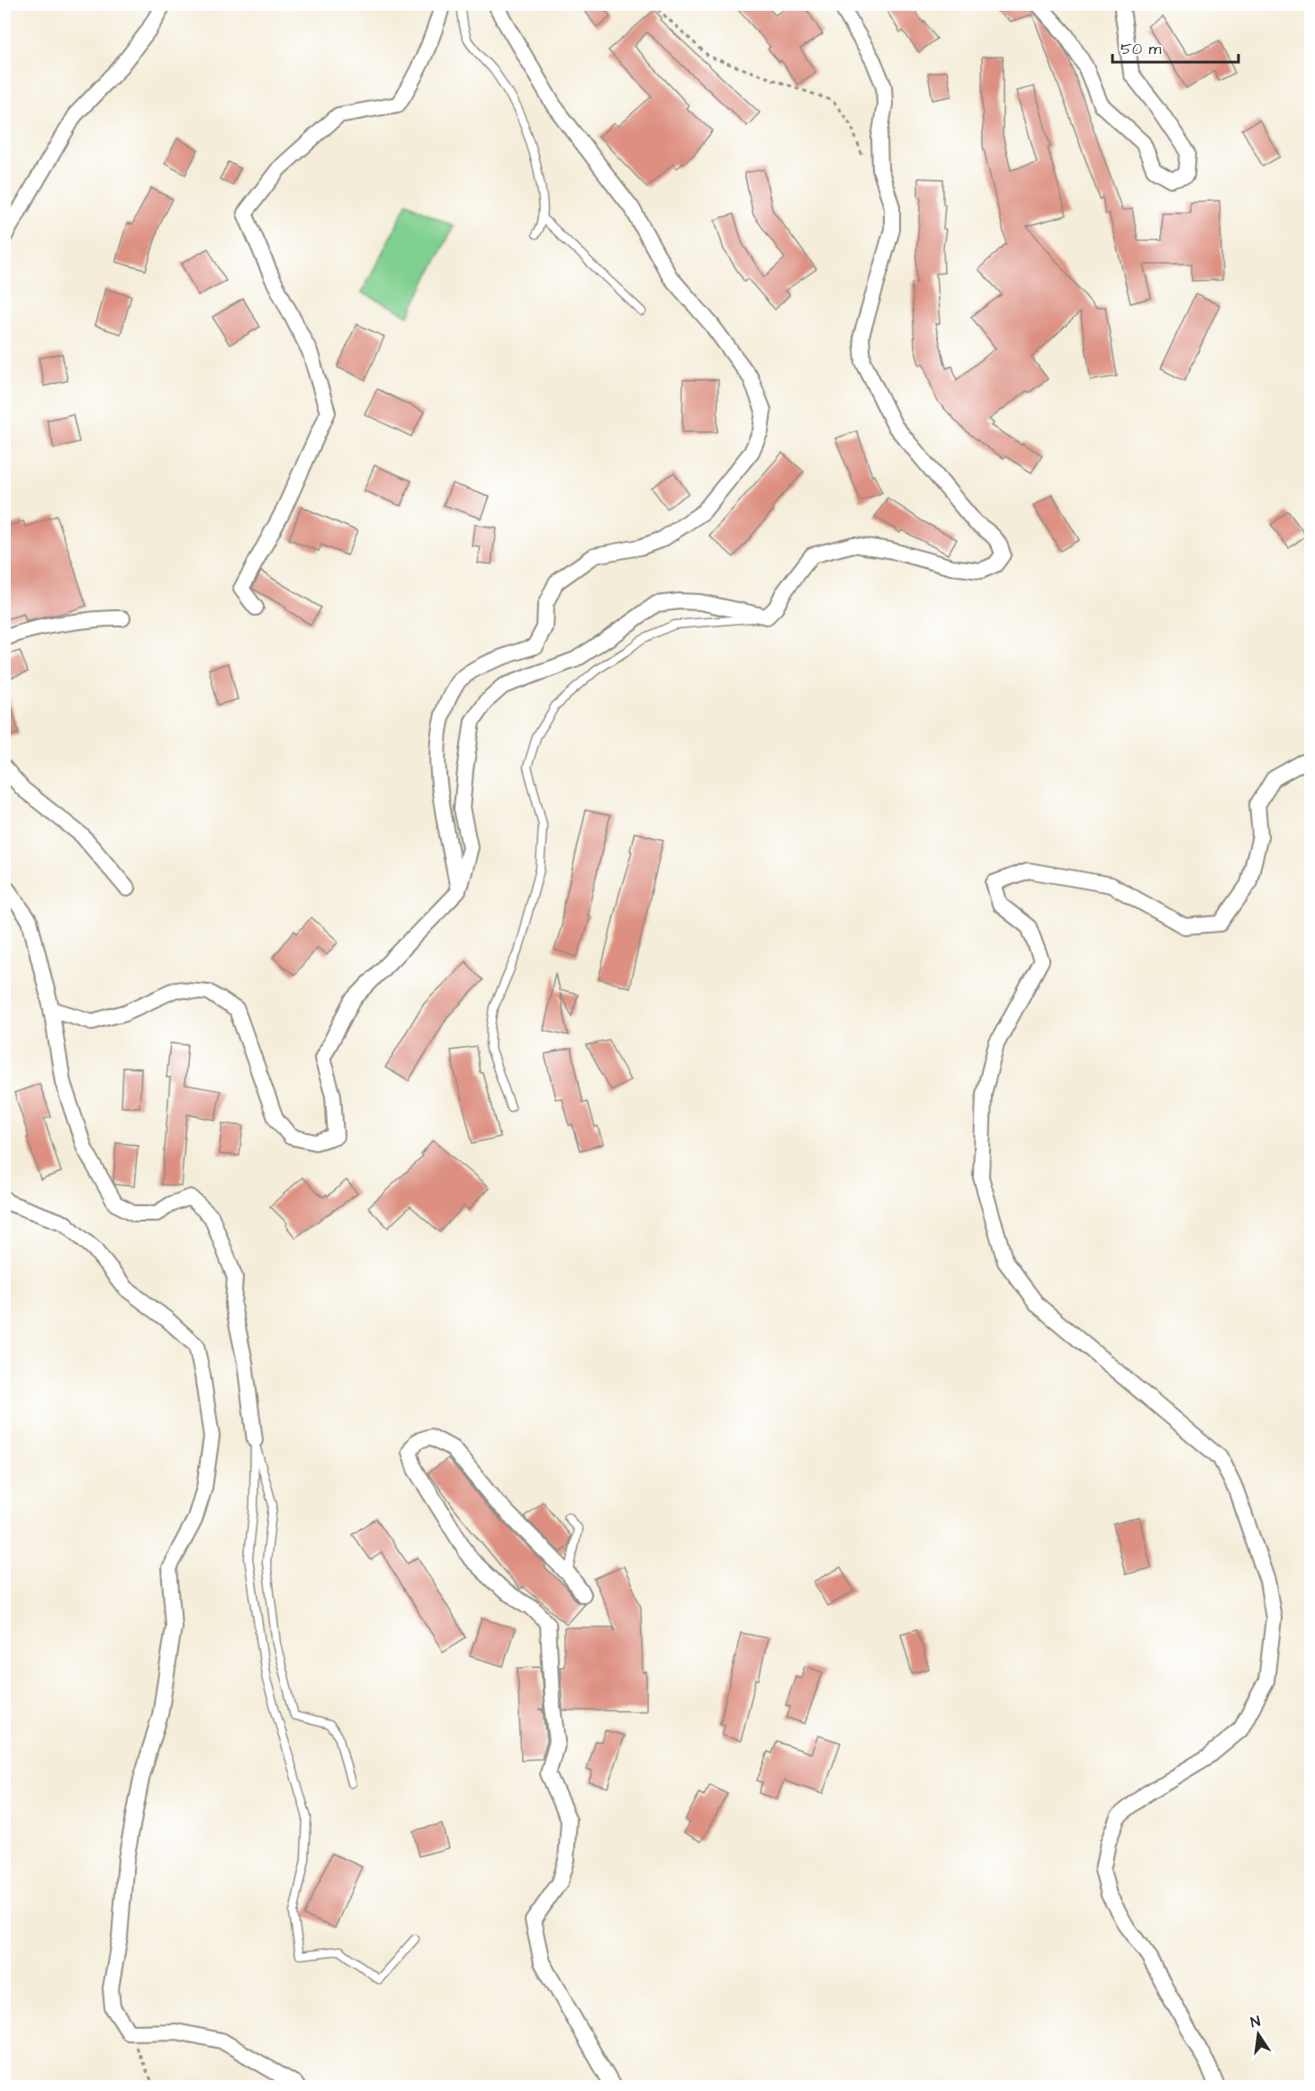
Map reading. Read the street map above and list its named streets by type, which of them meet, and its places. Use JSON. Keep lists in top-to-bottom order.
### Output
{
  "scale_bar": "50 m",
  "north": "top"
}
